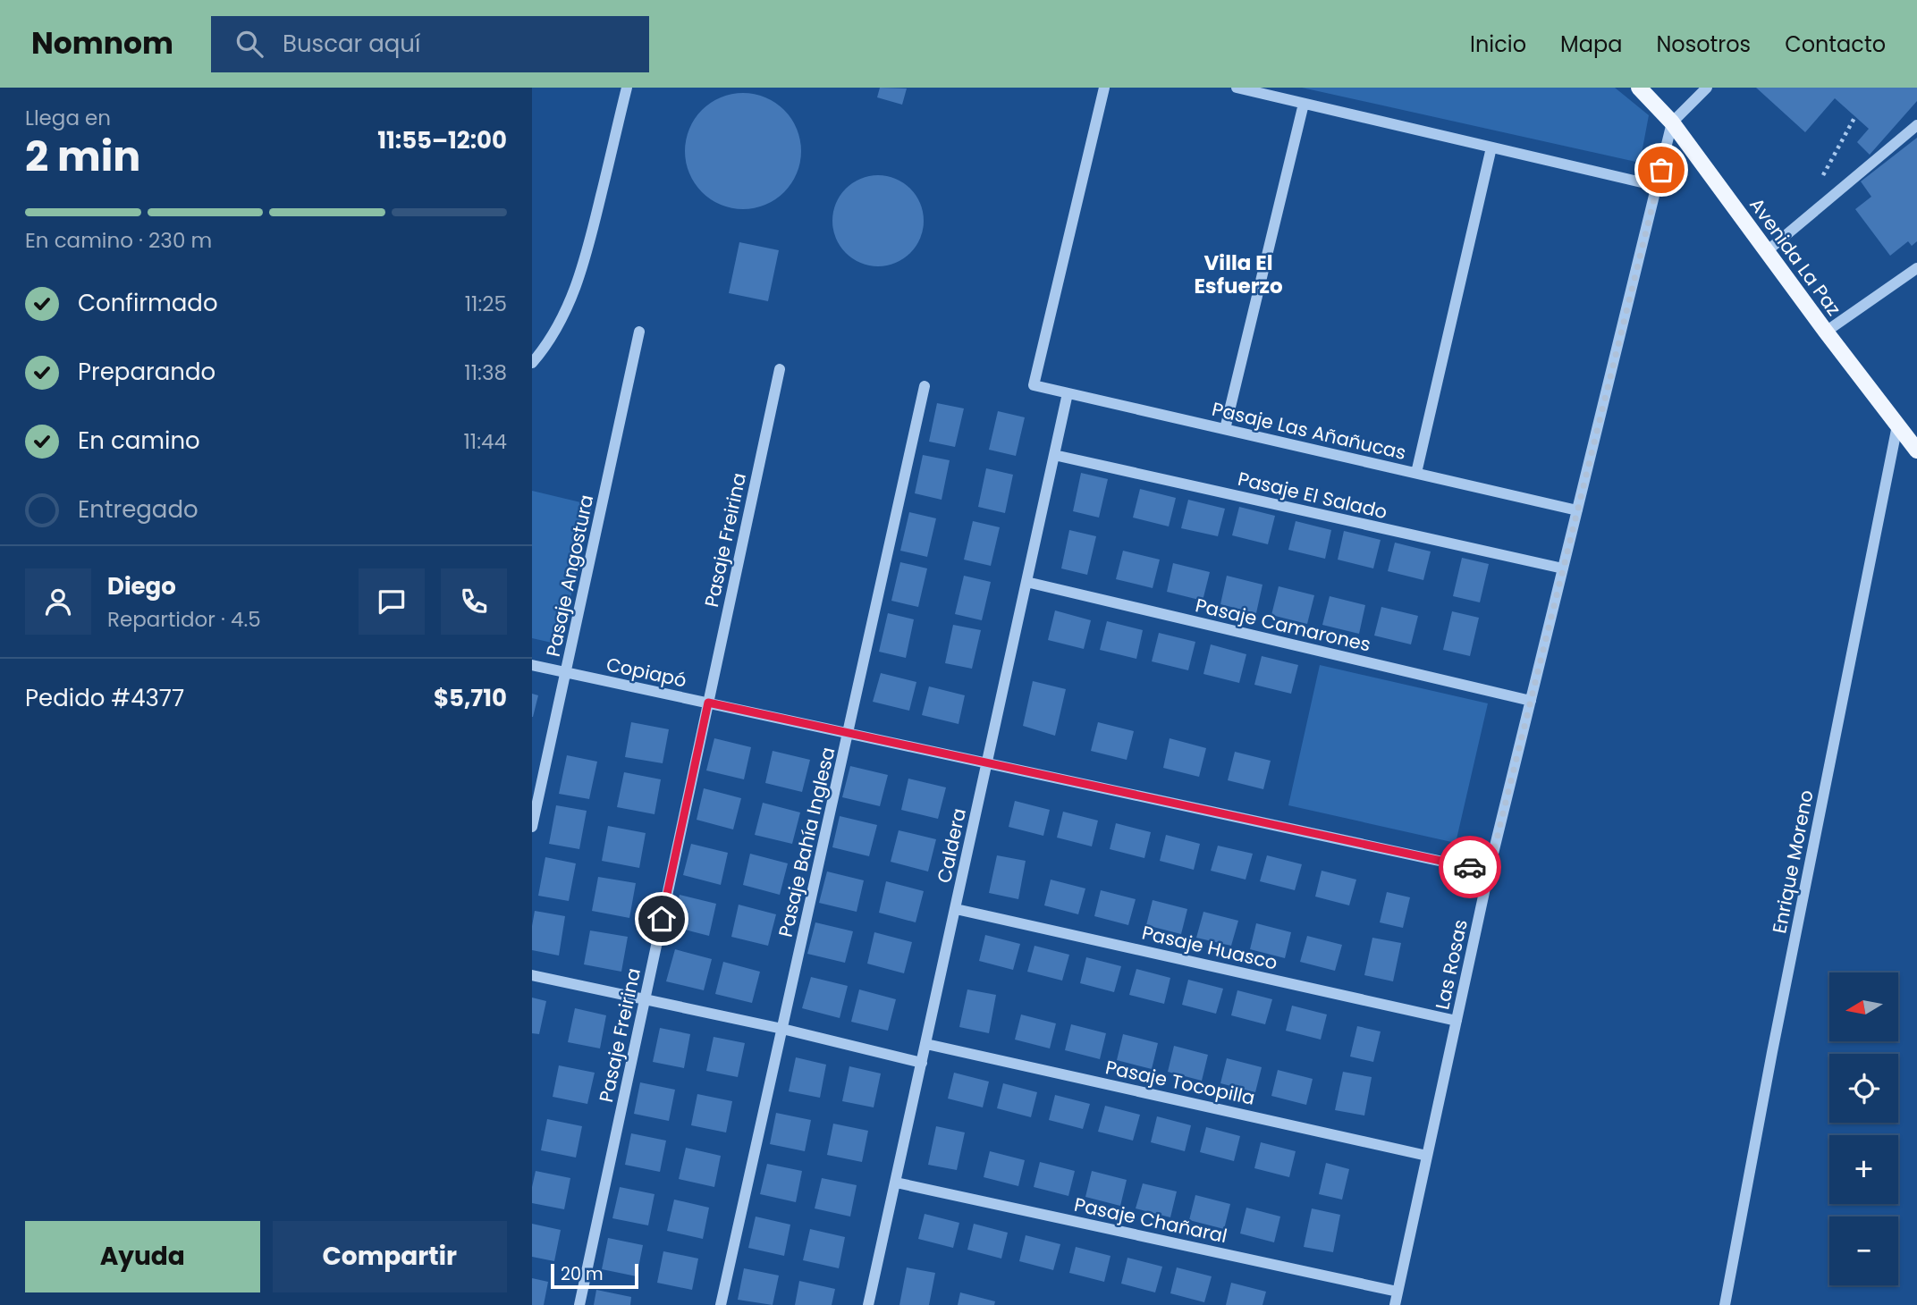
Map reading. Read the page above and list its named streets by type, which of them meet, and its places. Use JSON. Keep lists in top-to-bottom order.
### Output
{
  "streets": {
    "main road": ["Avenida La Paz"],
    "street": [
      "Pasaje Las Añañucas",
      "Pasaje El Salado",
      "Pasaje Freirina",
      "Pasaje Angostura",
      "Pasaje Camarones",
      "Copiapó",
      "Pasaje Bahía Inglesa",
      "Caldera",
      "Enrique Moreno",
      "Pasaje Huasco",
      "Las Rosas",
      "Pasaje Tocopilla",
      "Pasaje Chañaral"
    ]
  },
  "crossings": [
    ["Avenida La Paz", "Enrique Moreno"],
    ["Avenida La Paz", "Las Rosas"],
    ["Pasaje Las Añañucas", "Caldera"],
    ["Pasaje Las Añañucas", "Las Rosas"],
    ["Pasaje El Salado", "Caldera"],
    ["Pasaje El Salado", "Las Rosas"],
    ["Pasaje Freirina", "Copiapó"],
    ["Pasaje Angostura", "Copiapó"],
    ["Pasaje Camarones", "Caldera"],
    ["Pasaje Camarones", "Las Rosas"],
    ["Copiapó", "Pasaje Bahía Inglesa"],
    ["Copiapó", "Caldera"],
    ["Copiapó", "Las Rosas"],
    ["Caldera", "Pasaje Huasco"],
    ["Caldera", "Pasaje Tocopilla"],
    ["Caldera", "Pasaje Chañaral"],
    ["Pasaje Huasco", "Las Rosas"],
    ["Las Rosas", "Pasaje Tocopilla"],
    ["Las Rosas", "Pasaje Chañaral"]
  ],
  "districts": ["Villa El Esfuerzo"],
  "scale_bar": "20 m",
  "north": "left",
  "page": {
    "header": "Nomnom",
    "search": "Buscar aquí",
    "nav": [
      "Inicio",
      "Mapa",
      "Nosotros",
      "Contacto"
    ],
    "heading": ["2 min", "Llega en", "11:55–12:00"],
    "panel": [
      "Diego",
      "Repartidor · 4.5",
      "Pedido #4377",
      "$5,710"
    ],
    "bar": "En camino · 230 m",
    "list": [
      ["Confirmado", "11:25"],
      ["Preparando", "11:38"],
      ["En camino", "11:44"],
      "Entregado"
    ],
    "map_buttons": ["+", "−"],
    "buttons": ["Ayuda", "Compartir"],
    "scale": "20 m"
  }
}
